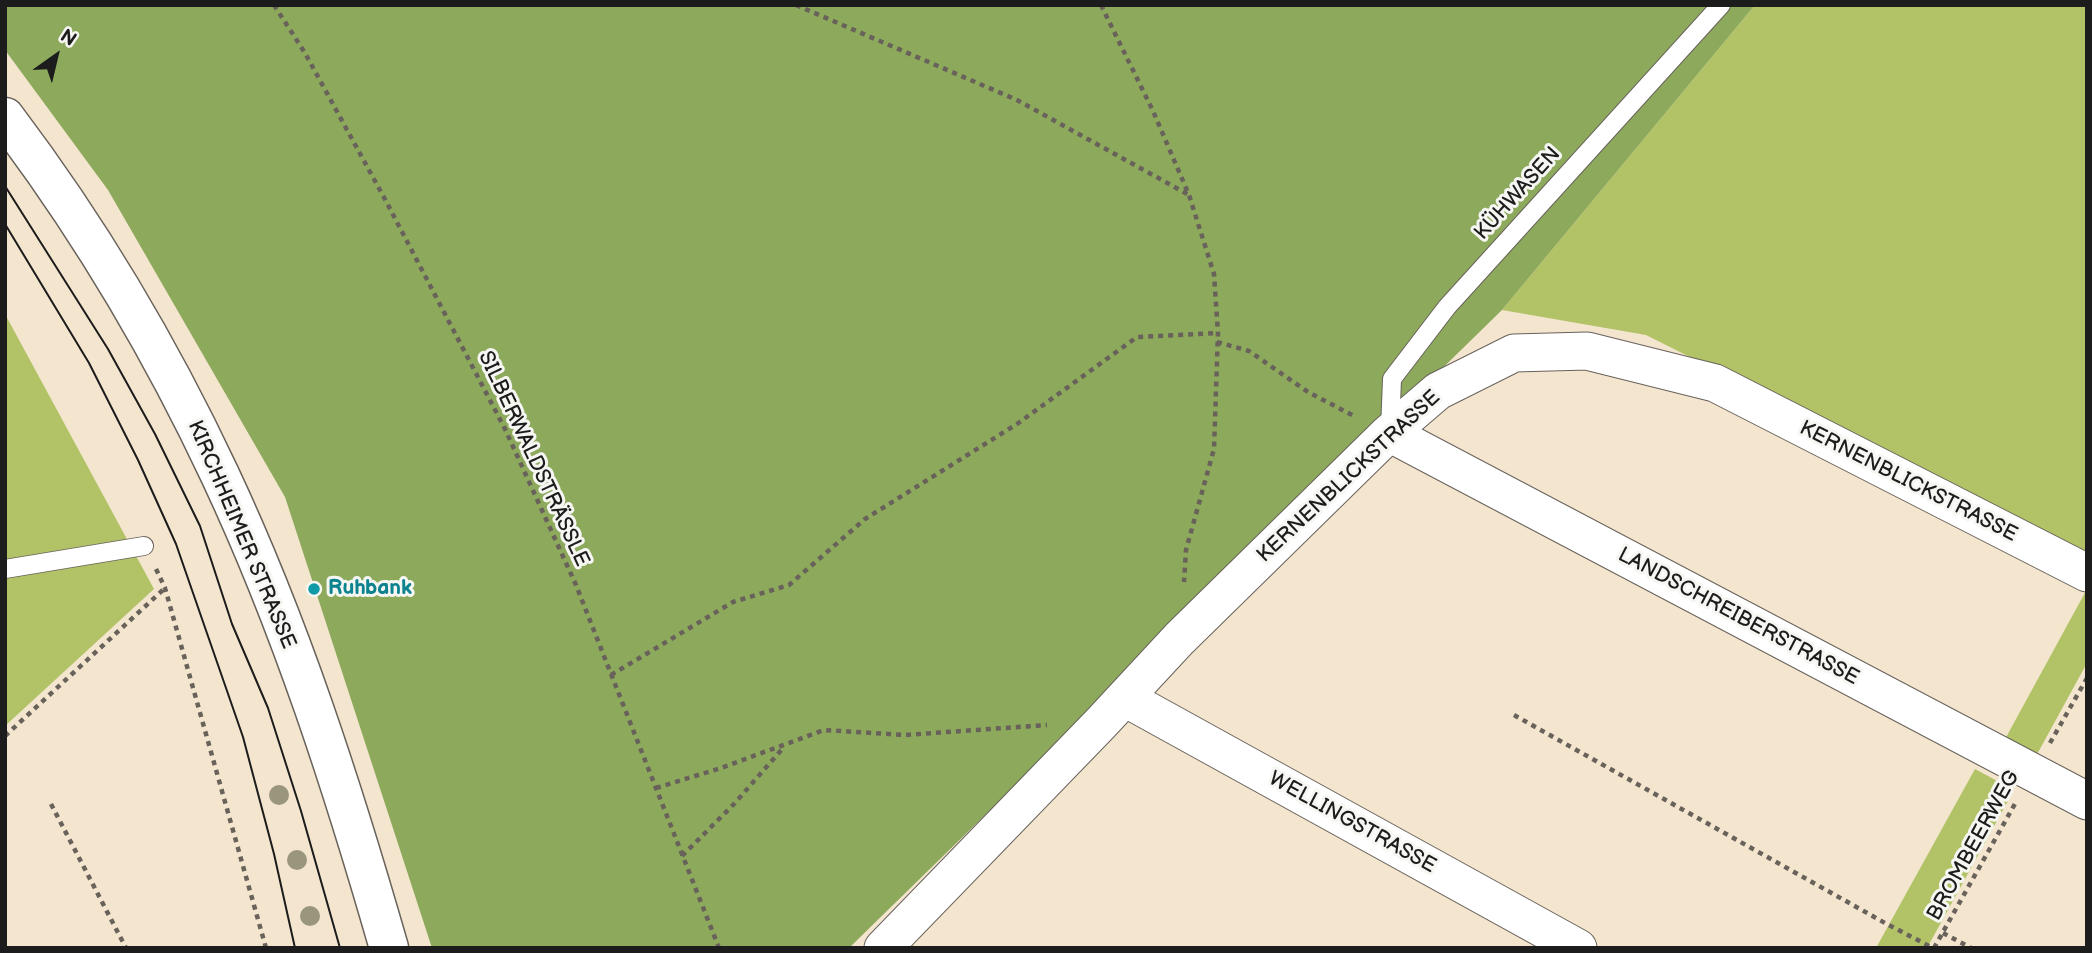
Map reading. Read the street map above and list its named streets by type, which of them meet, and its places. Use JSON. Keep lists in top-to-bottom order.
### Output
{
  "streets": {
    "main road": ["KIRCHHEIMER STRASSE"],
    "street": ["KERNENBLICKSTRASSE", "LANDSCHREIBERSTRASSE", "WELLINGSTRASSE"],
    "lane": ["KÜHWASEN"],
    "path": ["SILBERWALDSTRÄSSLE", "BROMBEERWEG"]
  },
  "crossings": [
    ["KÜHWASEN", "KERNENBLICKSTRASSE"],
    ["KÜHWASEN", "LANDSCHREIBERSTRASSE"],
    ["KERNENBLICKSTRASSE", "LANDSCHREIBERSTRASSE"],
    ["KERNENBLICKSTRASSE", "WELLINGSTRASSE"],
    ["LANDSCHREIBERSTRASSE", "BROMBEERWEG"]
  ],
  "places": ["Ruhbank"],
  "north": "top right"
}
